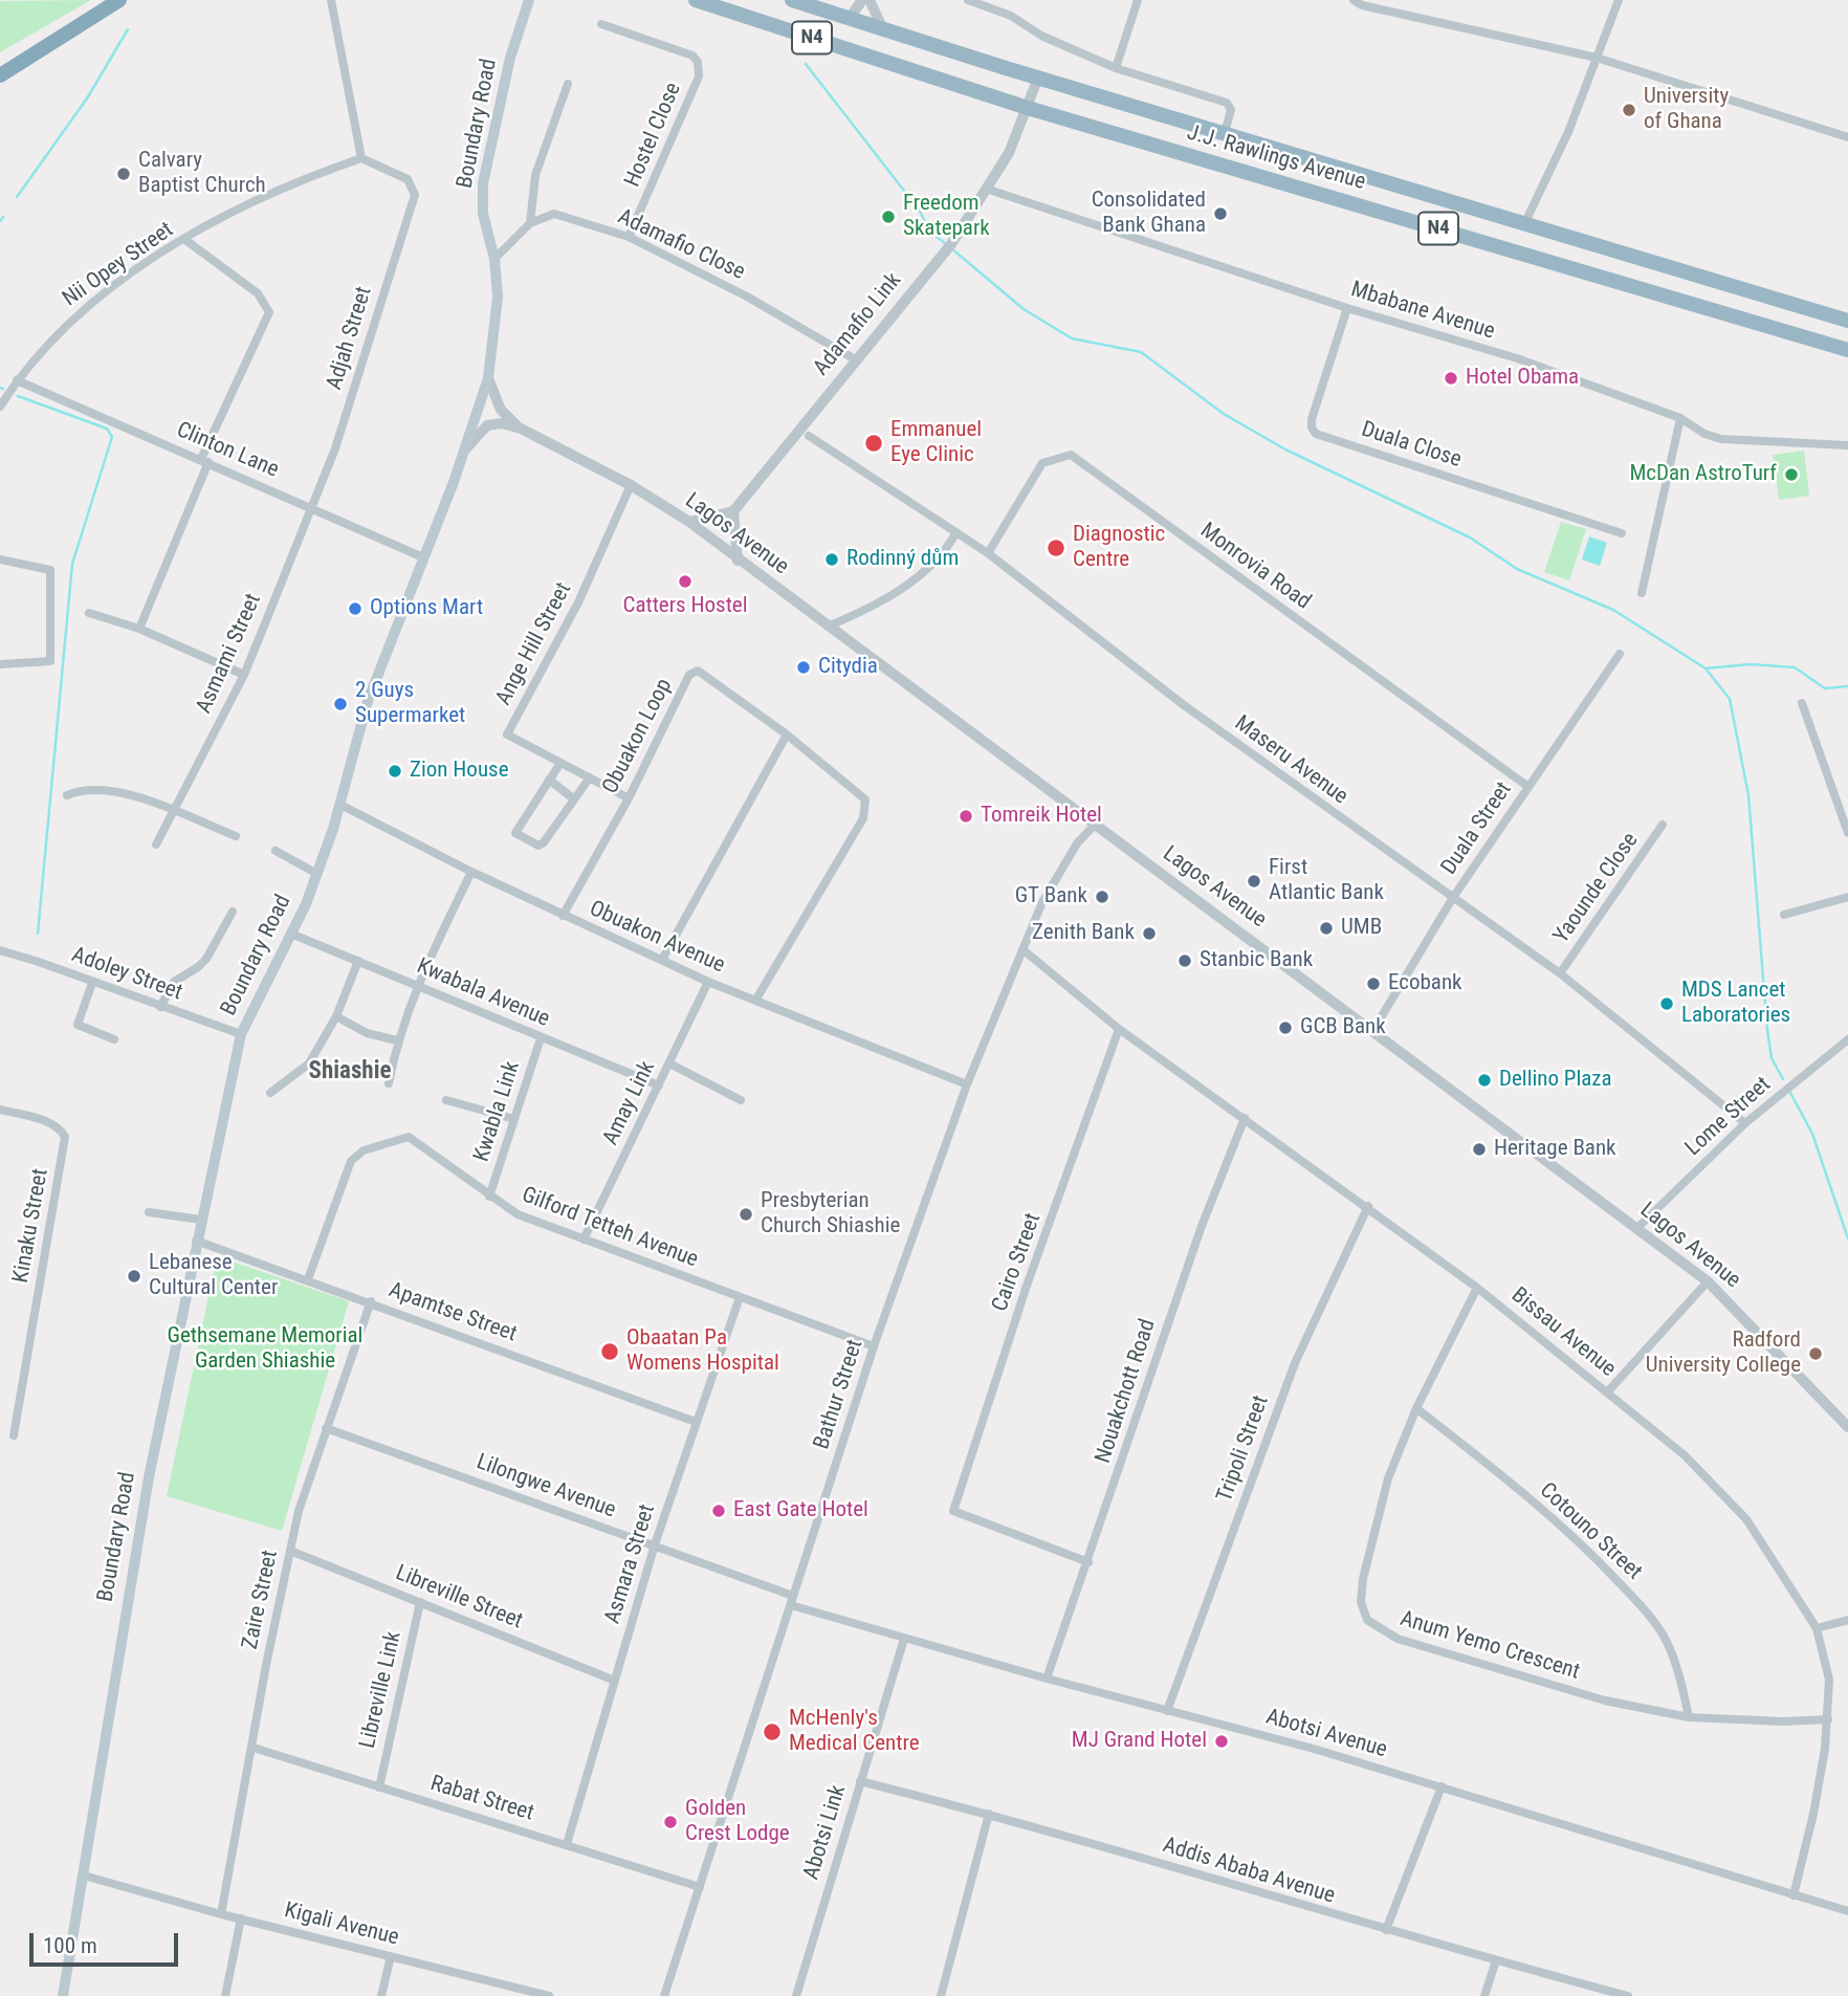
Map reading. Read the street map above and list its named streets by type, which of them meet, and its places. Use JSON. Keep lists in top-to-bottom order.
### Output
{
  "streets": {
    "highway": ["N4", "J.J. Rawlings Avenue"],
    "main road": ["Boundary Road"],
    "street": [
      "Hostel Close",
      "Adamafio Close",
      "Nii Opey Street",
      "Mbabane Avenue",
      "Adamafio Link",
      "Adjah Street",
      "Duala Close",
      "Clinton Lane",
      "Lagos Avenue",
      "Monrovia Road",
      "Ange Hill Street",
      "Asmami Street",
      "Obuakon Loop",
      "Maseru Avenue",
      "Duala Street",
      "Yaounde Close",
      "Obuakon Avenue",
      "Adoley Street",
      "Kwabala Avenue",
      "Amay Link",
      "Kwabla Link",
      "Lome Street",
      "Kinaku Street",
      "Gilford Tetteh Avenue",
      "Cairo Street",
      "Apamtse Street",
      "Bissau Avenue",
      "Nouakchott Road",
      "Bathur Street",
      "Tripoli Street",
      "Lilongwe Avenue",
      "Cotouno Street",
      "Asmara Street",
      "Libreville Street",
      "Zaire Street",
      "Anum Yemo Crescent",
      "Libreville Link",
      "Abotsi Avenue",
      "Rabat Street",
      "Abotsi Link",
      "Addis Ababa Avenue",
      "Kigali Avenue"
    ]
  },
  "crossings": [
    ["Boundary Road", "Clinton Lane"],
    ["Boundary Road", "Lagos Avenue"],
    ["Boundary Road", "Obuakon Avenue"],
    ["Boundary Road", "Adoley Street"],
    ["Boundary Road", "Kwabala Avenue"],
    ["Boundary Road", "Apamtse Street"],
    ["Boundary Road", "Kigali Avenue"],
    ["Hostel Close", "Adamafio Close"],
    ["J.J. Rawlings Avenue", "Adamafio Link"],
    ["Adamafio Close", "Adamafio Link"],
    ["Nii Opey Street", "Adjah Street"],
    ["Nii Opey Street", "Clinton Lane"],
    ["Mbabane Avenue", "Adamafio Link"],
    ["Mbabane Avenue", "Duala Close"],
    ["Adjah Street", "Clinton Lane"],
    ["Adjah Street", "Asmami Street"],
    ["Clinton Lane", "Asmami Street"],
    ["Lagos Avenue", "Ange Hill Street"],
    ["Lagos Avenue", "Duala Street"],
    ["Lagos Avenue", "Lome Street"],
    ["Lagos Avenue", "Bathur Street"],
    ["Monrovia Road", "Maseru Avenue"],
    ["Monrovia Road", "Duala Street"],
    ["Ange Hill Street", "Obuakon Loop"],
    ["Obuakon Loop", "Obuakon Avenue"],
    ["Maseru Avenue", "Duala Street"],
    ["Maseru Avenue", "Yaounde Close"],
    ["Maseru Avenue", "Lome Street"],
    ["Obuakon Avenue", "Amay Link"],
    ["Obuakon Avenue", "Bathur Street"],
    ["Kwabala Avenue", "Amay Link"],
    ["Kwabala Avenue", "Kwabla Link"],
    ["Amay Link", "Gilford Tetteh Avenue"],
    ["Kwabla Link", "Gilford Tetteh Avenue"],
    ["Gilford Tetteh Avenue", "Apamtse Street"],
    ["Gilford Tetteh Avenue", "Bathur Street"],
    ["Gilford Tetteh Avenue", "Asmara Street"],
    ["Cairo Street", "Bissau Avenue"],
    ["Cairo Street", "Nouakchott Road"],
    ["Apamtse Street", "Asmara Street"],
    ["Apamtse Street", "Zaire Street"],
    ["Bissau Avenue", "Nouakchott Road"],
    ["Bissau Avenue", "Bathur Street"],
    ["Bissau Avenue", "Tripoli Street"],
    ["Bissau Avenue", "Anum Yemo Crescent"],
    ["Bissau Avenue", "Abotsi Avenue"],
    ["Nouakchott Road", "Abotsi Avenue"],
    ["Bathur Street", "Lilongwe Avenue"],
    ["Bathur Street", "Abotsi Avenue"],
    ["Bathur Street", "Rabat Street"],
    ["Tripoli Street", "Abotsi Avenue"],
    ["Lilongwe Avenue", "Asmara Street"],
    ["Lilongwe Avenue", "Zaire Street"],
    ["Lilongwe Avenue", "Abotsi Avenue"],
    ["Cotouno Street", "Anum Yemo Crescent"],
    ["Asmara Street", "Libreville Street"],
    ["Asmara Street", "Rabat Street"],
    ["Libreville Street", "Zaire Street"],
    ["Libreville Street", "Libreville Link"],
    ["Zaire Street", "Rabat Street"],
    ["Zaire Street", "Kigali Avenue"],
    ["Libreville Link", "Rabat Street"],
    ["Abotsi Avenue", "Abotsi Link"],
    ["Abotsi Link", "Addis Ababa Avenue"]
  ],
  "districts": ["Shiashie"],
  "parks": ["Gethsemane Memorial Garden Shiashie"],
  "places": [
    "University of Ghana",
    "Calvary Baptist Church",
    "Consolidated Bank Ghana",
    "Freedom Skatepark",
    "Hotel Obama",
    "Emmanuel Eye Clinic",
    "McDan AstroTurf",
    "Diagnostic Centre",
    "Rodinný dům",
    "Catters Hostel",
    "Options Mart",
    "Citydia",
    "2 Guys Supermarket",
    "Zion House",
    "Tomreik Hotel",
    "First Atlantic Bank",
    "GT Bank",
    "UMB",
    "Zenith Bank",
    "Stanbic Bank",
    "Ecobank",
    "MDS Lancet Laboratories",
    "GCB Bank",
    "Dellino Plaza",
    "Heritage Bank",
    "Presbyterian Church Shiashie",
    "Lebanese Cultural Center",
    "Obaatan Pa Womens Hospital",
    "Radford University College",
    "East Gate Hotel",
    "McHenly's Medical Centre",
    "MJ Grand Hotel",
    "Golden Crest Lodge"
  ],
  "scale_bar": "100 m"
}
